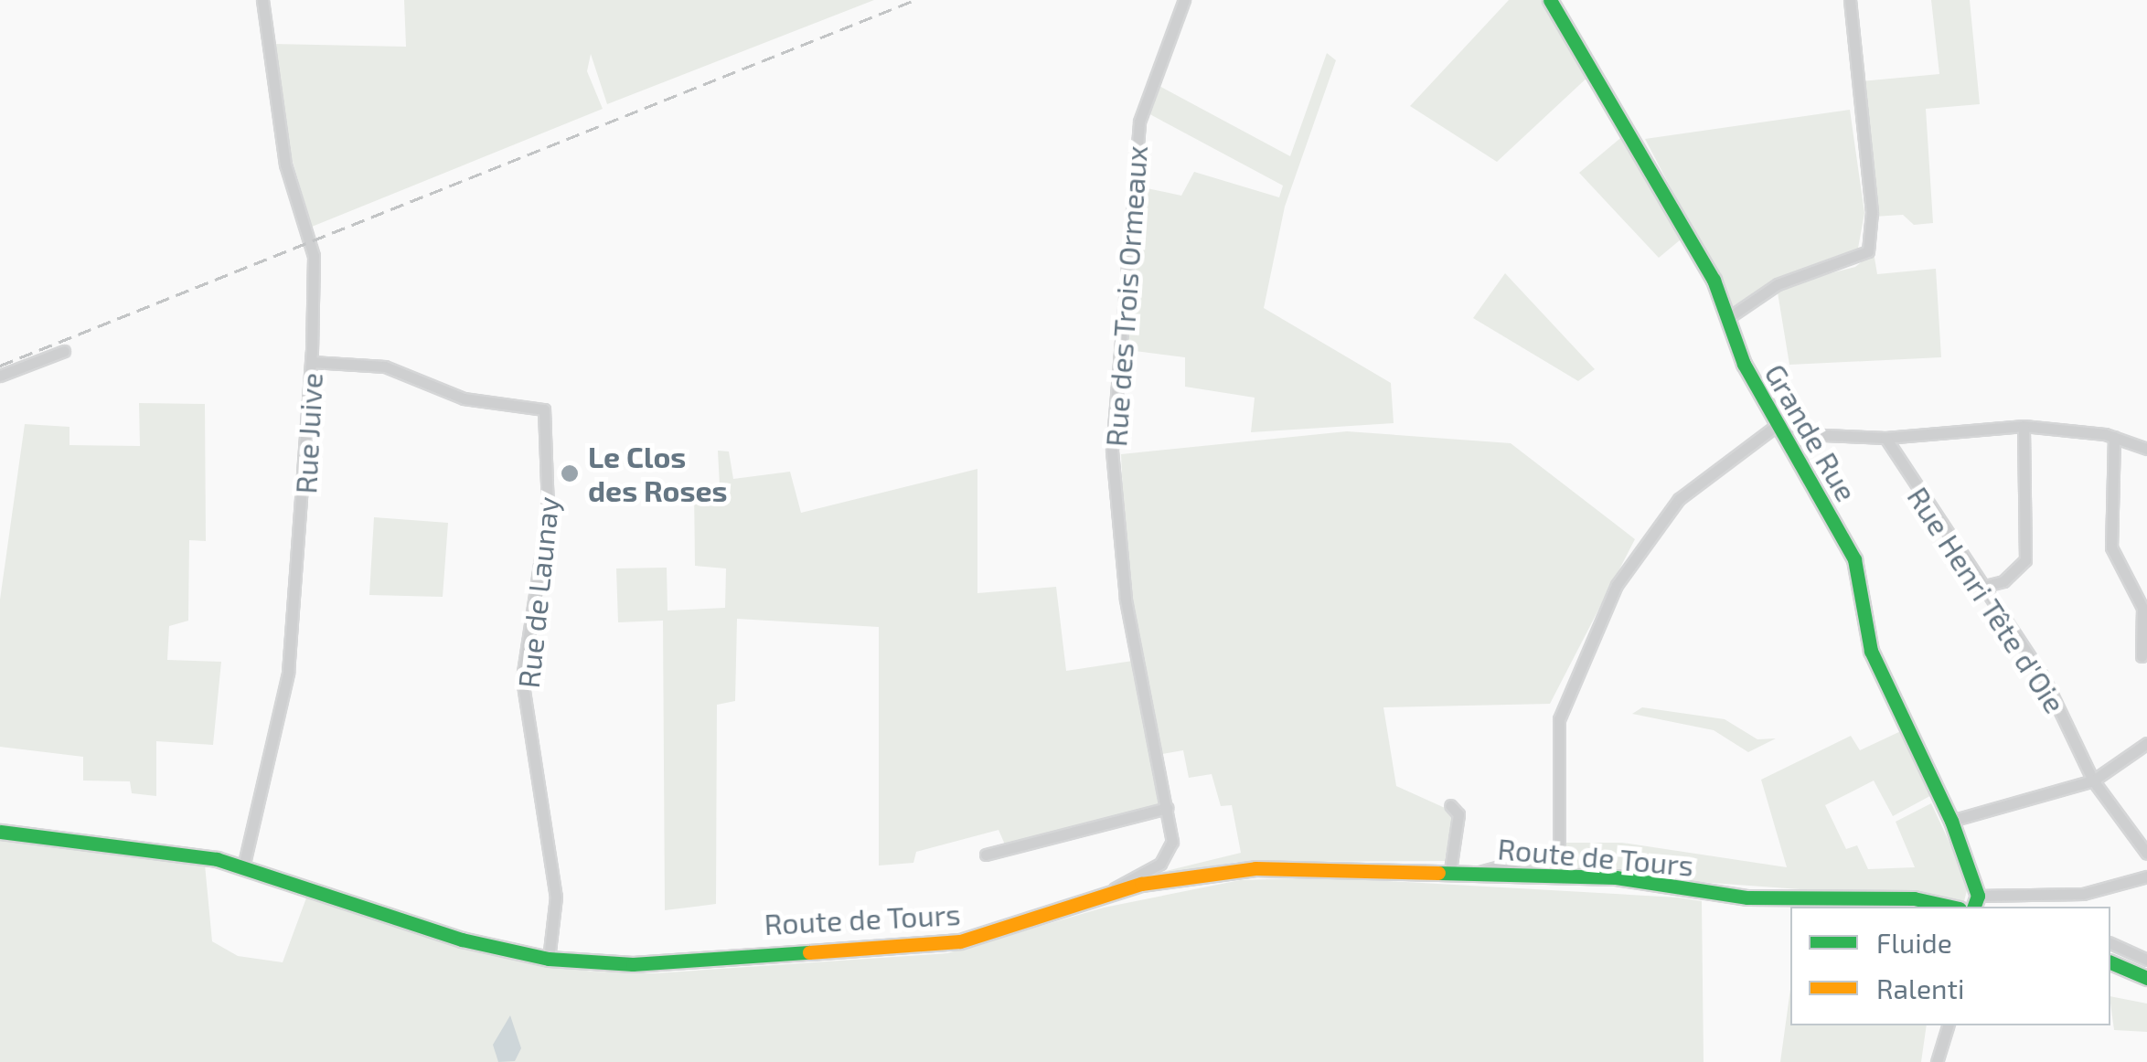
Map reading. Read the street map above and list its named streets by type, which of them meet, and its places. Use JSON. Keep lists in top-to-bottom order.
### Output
{
  "streets": {
    "main road": ["Grande Rue", "Route de Tours"],
    "street": [
      "Rue des Trois Ormeaux",
      "Rue Juive",
      "Rue de Launay",
      "Rue Henri Tête d'Oie"
    ]
  },
  "crossings": [
    ["Rue des Trois Ormeaux", "Route de Tours"],
    ["Rue Juive", "Rue de Launay"],
    ["Rue Juive", "Route de Tours"],
    ["Rue de Launay", "Route de Tours"]
  ],
  "places": ["Le Clos des Roses"],
  "legend": ["Fluide", "Ralenti"]
}
